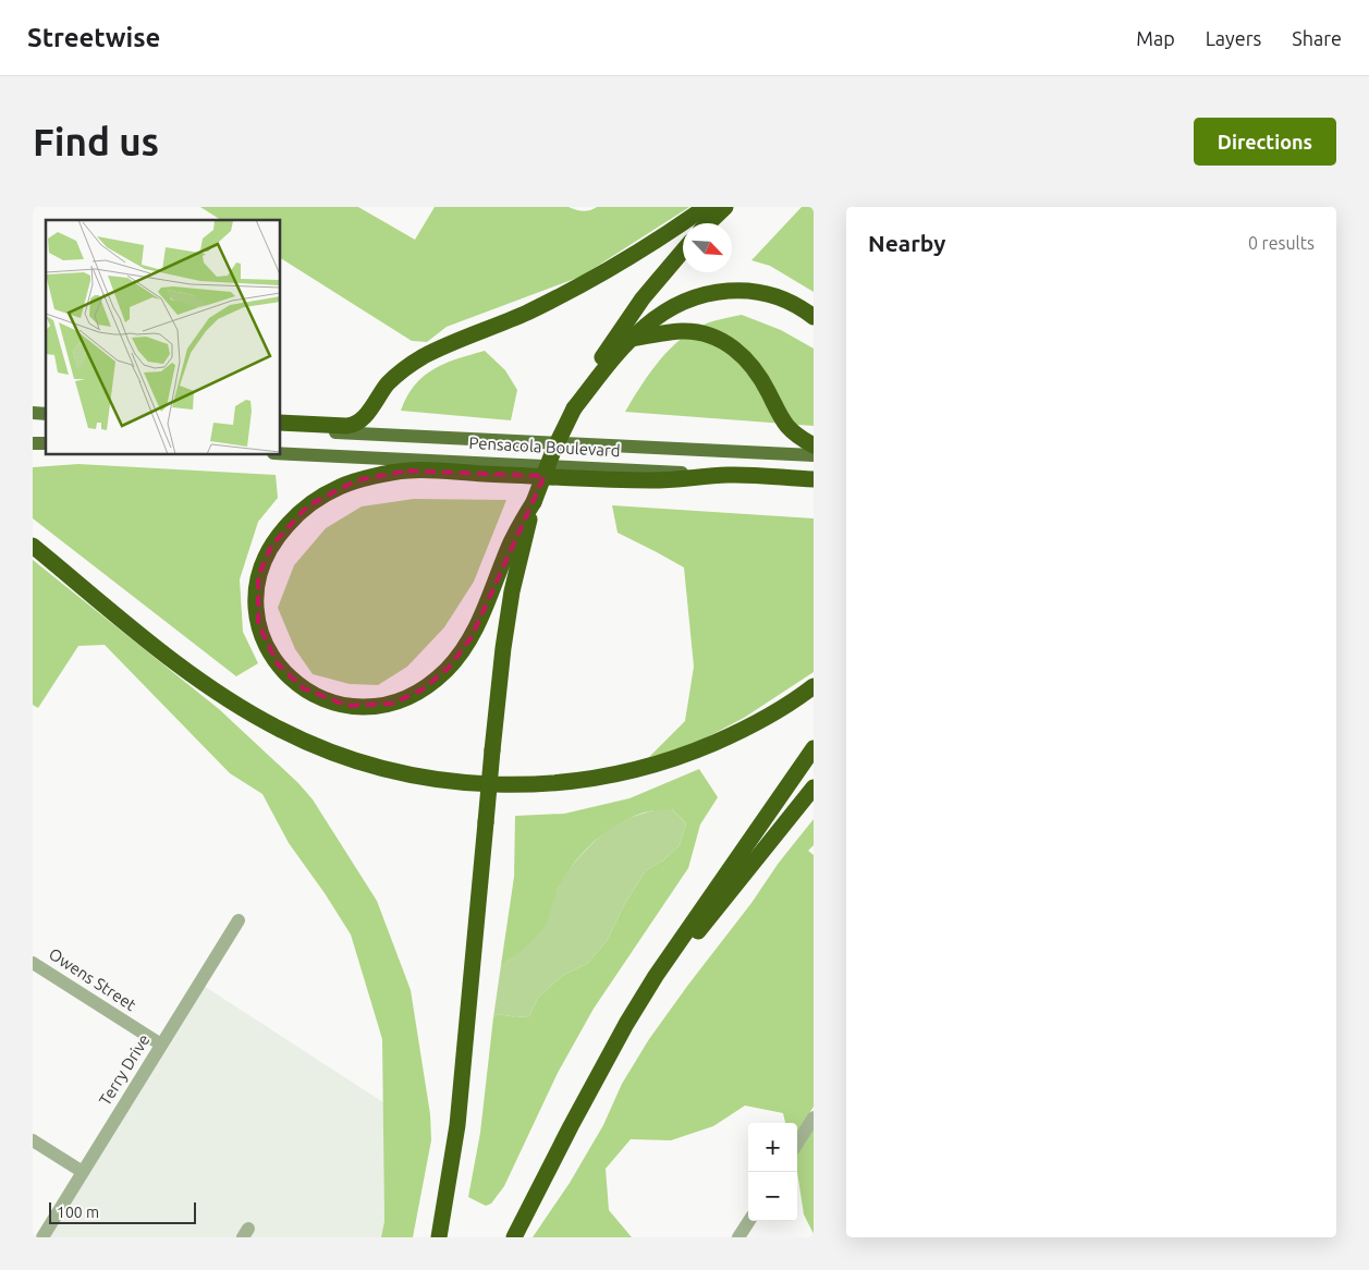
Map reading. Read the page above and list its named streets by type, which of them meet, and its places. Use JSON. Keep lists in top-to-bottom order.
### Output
{
  "streets": {
    "highway": ["Pensacola Boulevard"],
    "street": ["Owens Street", "Terry Drive"]
  },
  "crossings": [
    ["Owens Street", "Terry Drive"]
  ],
  "scale_bar": "100 m",
  "north": "bottom right",
  "page": {
    "header": "Streetwise",
    "nav": ["Map", "Layers", "Share"],
    "buttons": "Directions",
    "title": "Find us",
    "heading": ["Nearby", "0 results"],
    "map_buttons": ["+", "−"],
    "scale": "100 m"
  }
}
